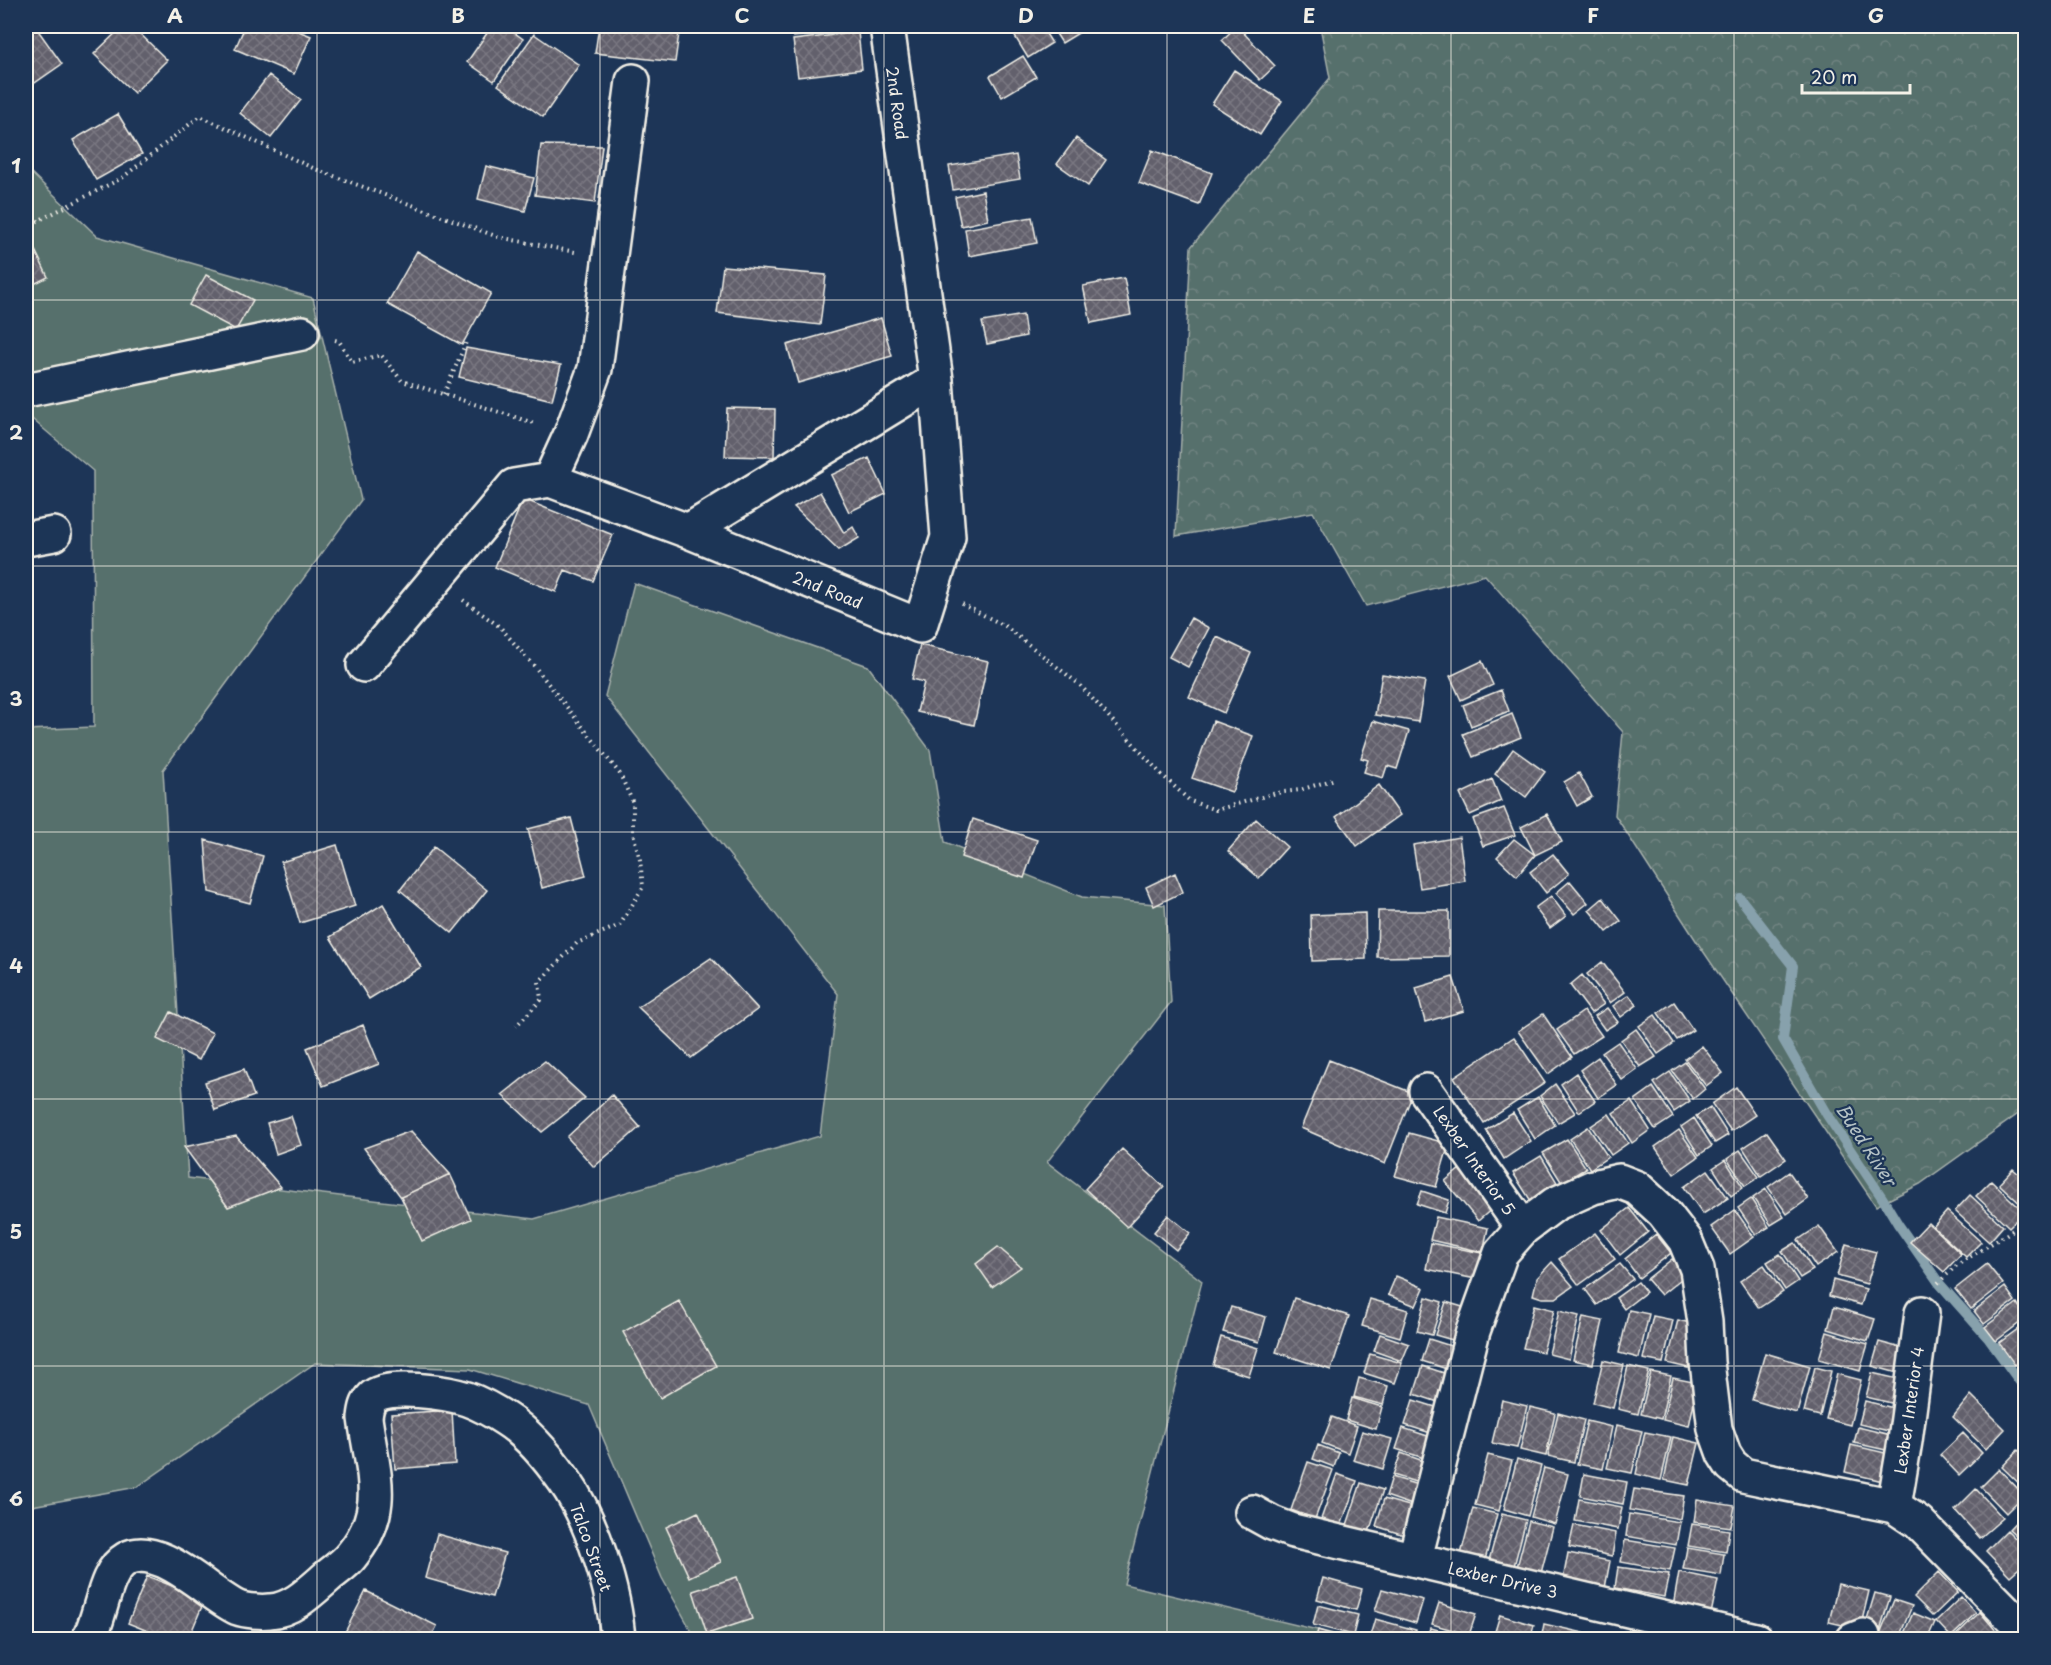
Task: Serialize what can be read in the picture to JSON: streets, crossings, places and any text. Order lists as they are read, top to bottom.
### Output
{
  "streets": {
    "street": [
      "2nd Road",
      "Lexber Interior 5",
      "Lexber Interior 4",
      "Talco Street",
      "Lexber Drive 3"
    ]
  },
  "water": ["Bued River"],
  "scale_bar": "20 m",
  "grid": {
    "columns": [
      "A",
      "B",
      "C",
      "D",
      "E",
      "F",
      "G"
    ],
    "rows": [
      "1",
      "2",
      "3",
      "4",
      "5",
      "6"
    ]
  }
}
